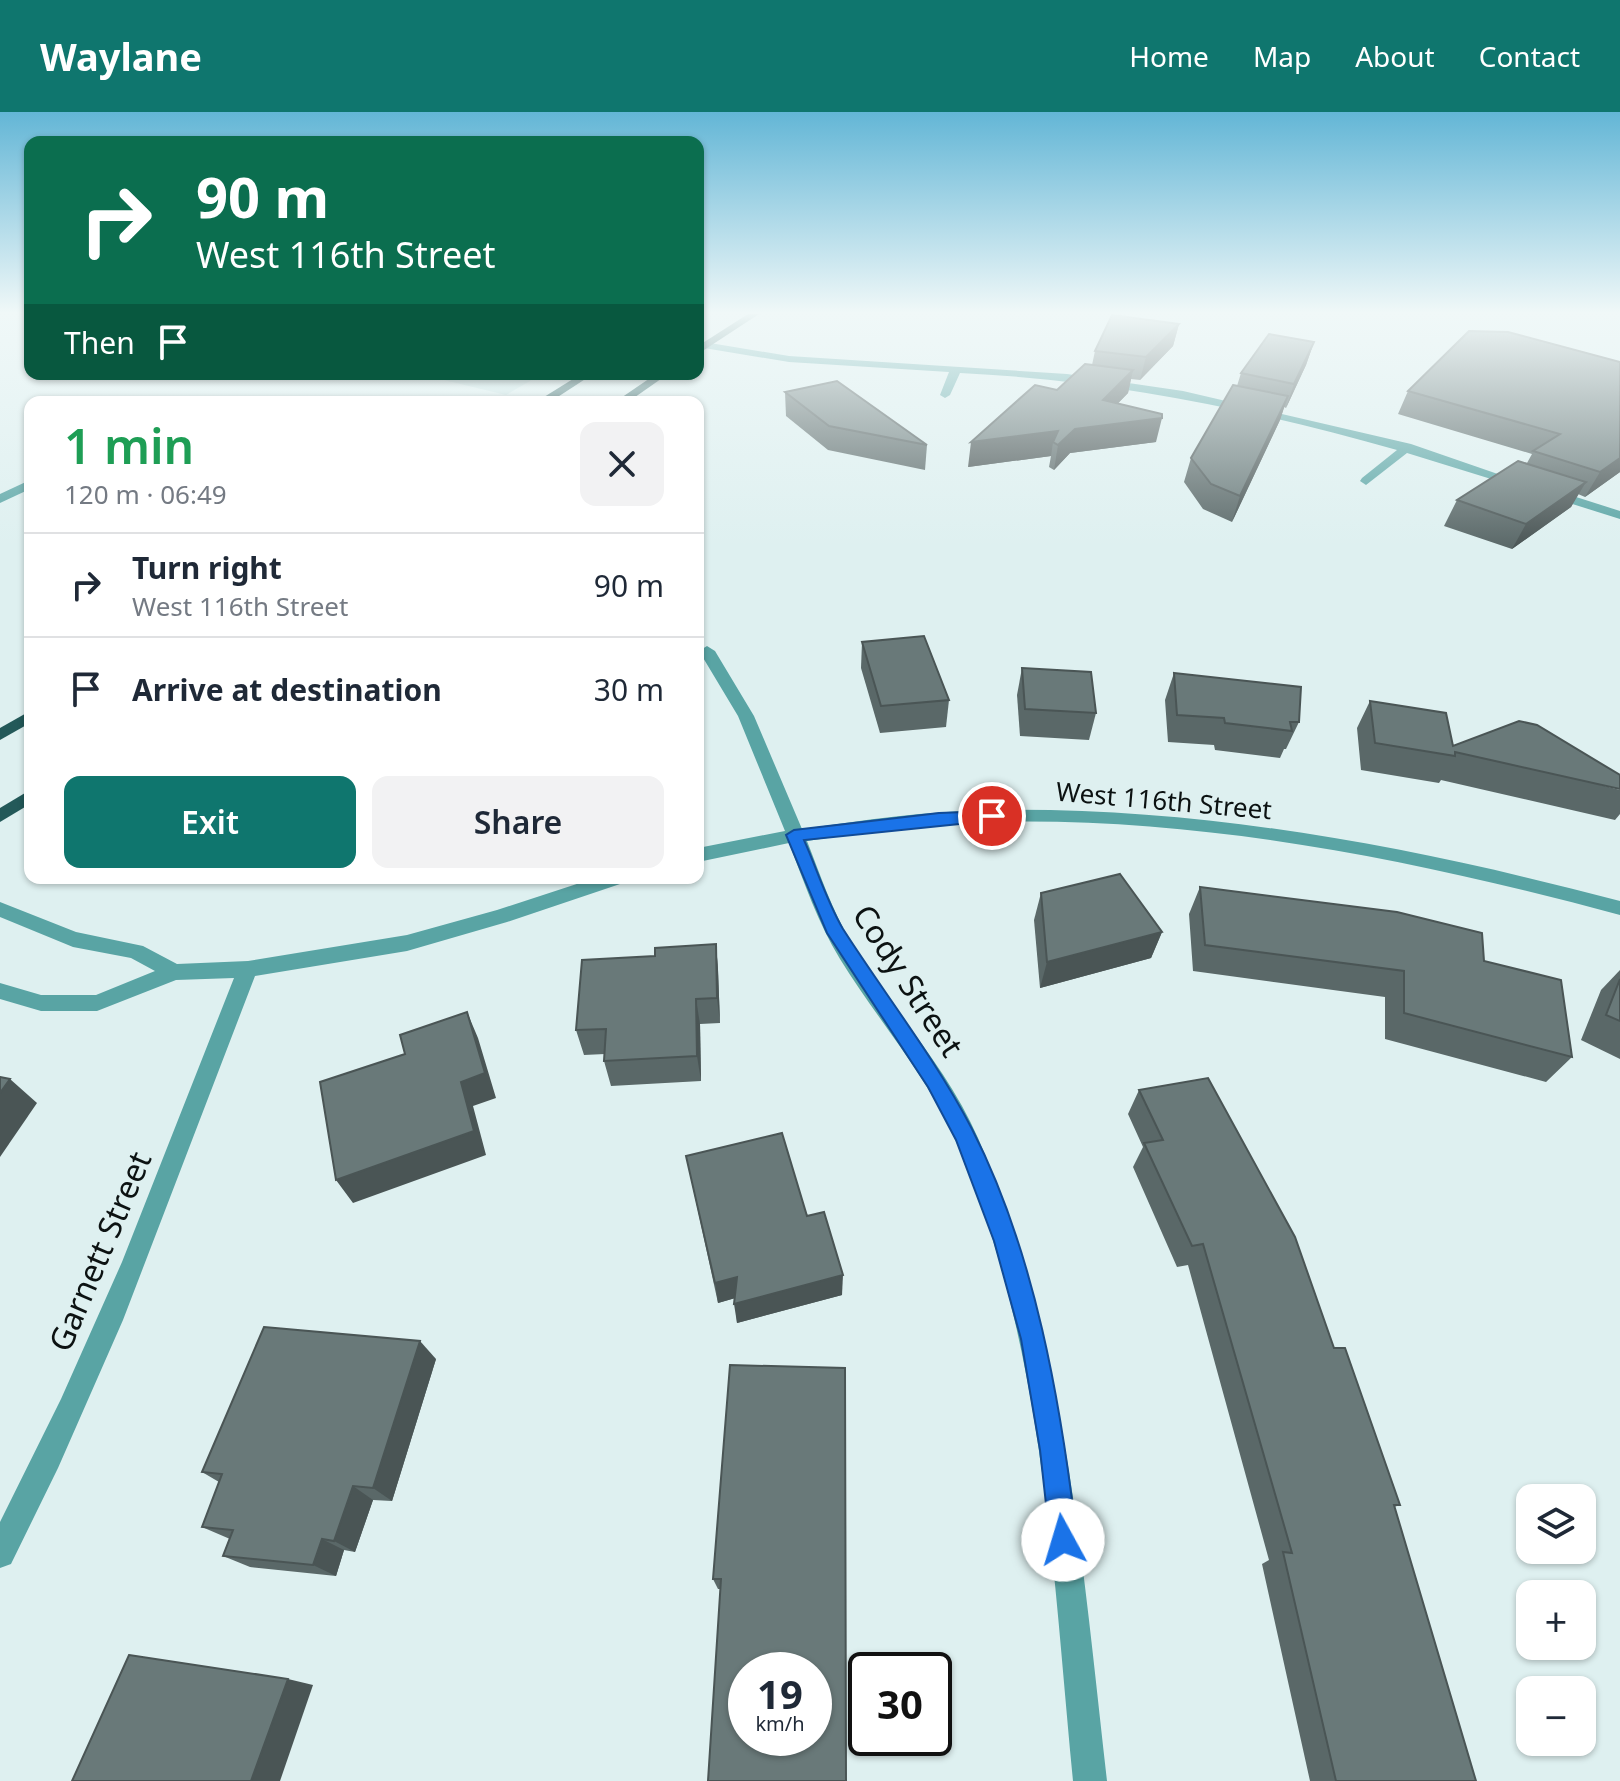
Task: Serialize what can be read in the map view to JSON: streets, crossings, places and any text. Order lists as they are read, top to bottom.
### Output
{
  "streets": {
    "street": ["West 116th Street", "Cody Street", "Garnett Street"]
  },
  "crossings": [
    ["West 116th Street", "Cody Street"]
  ],
  "page": {
    "header": "Waylane",
    "nav": [
      "Home",
      "Map",
      "About",
      "Contact"
    ],
    "turn": ["90 m", "West 116th Street"],
    "then": "Then",
    "heading": ["1 min", "120 m · 06:49"],
    "list": [
      {
        "name": "Turn right",
        "note": "West 116th Street",
        "value": "90 m"
      },
      {
        "name": "Arrive at destination",
        "value": "30 m"
      }
    ],
    "buttons": ["Exit", "Share"],
    "map_buttons": ["+", "−"],
    "speed": "19 km/h",
    "limit": "30"
  }
}
